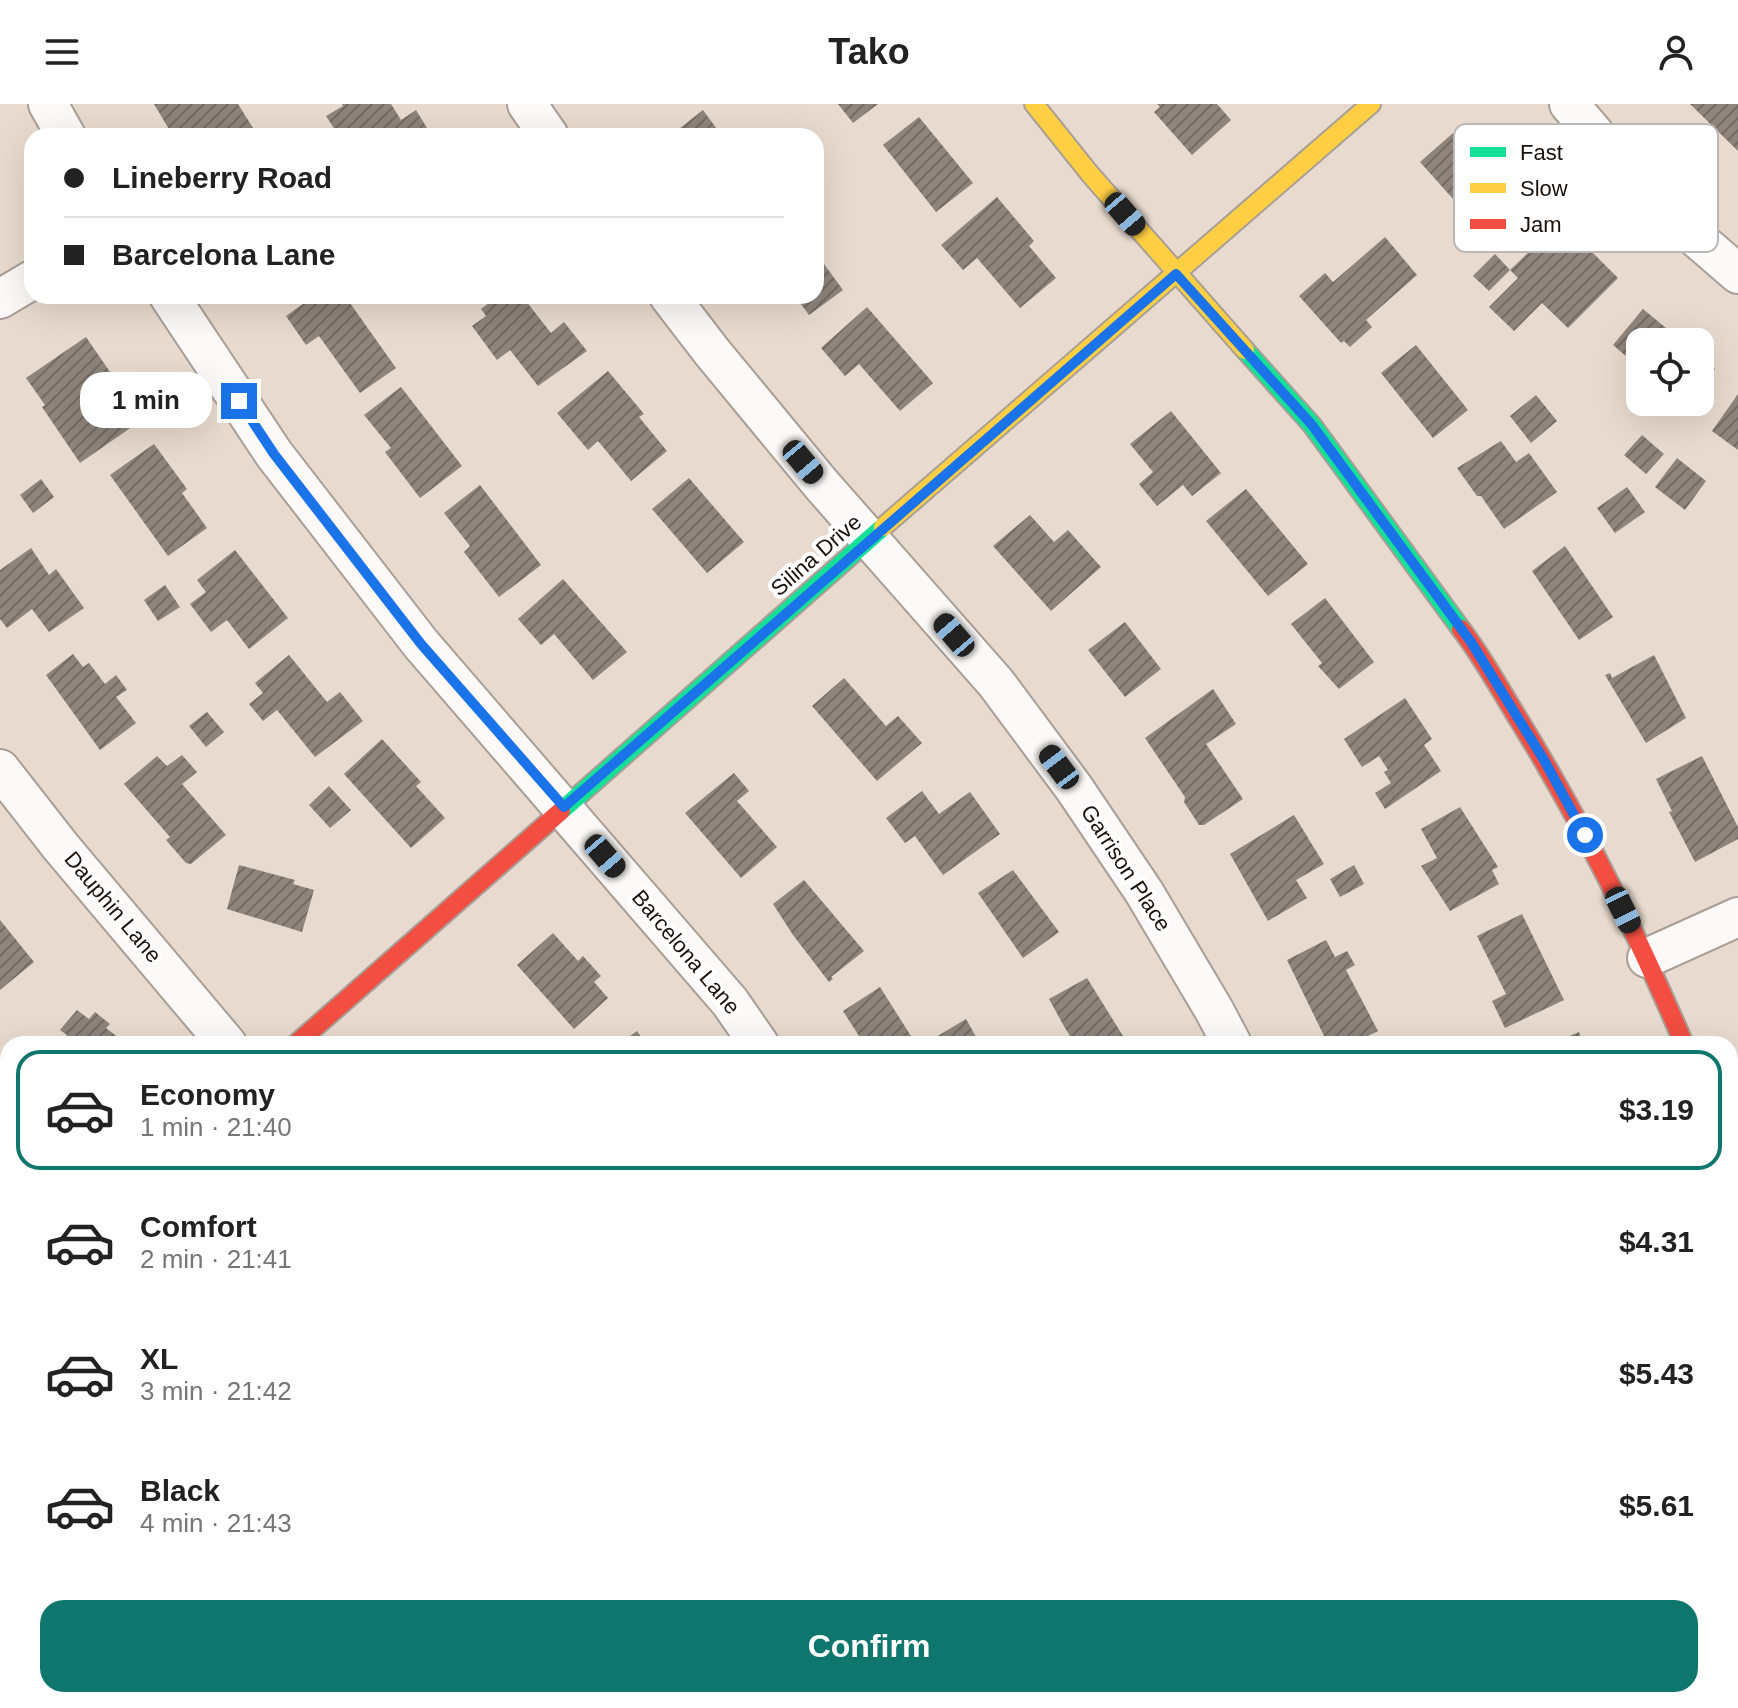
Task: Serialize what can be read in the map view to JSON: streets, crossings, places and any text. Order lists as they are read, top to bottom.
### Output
{
  "streets": {
    "street": [
      "Silina Drive",
      "Garrison Place",
      "Dauphin Lane",
      "Barcelona Lane"
    ]
  },
  "crossings": [
    ["Silina Drive", "Garrison Place"],
    ["Silina Drive", "Barcelona Lane"]
  ],
  "legend": ["Fast", "Slow", "Jam"],
  "page": {
    "header": "Tako",
    "banner": ["Lineberry Road", "Barcelona Lane"],
    "bubble": "1 min",
    "list": [
      {
        "name": "Economy",
        "note": "1 min · 21:40",
        "value": "$3.19"
      },
      {
        "name": "Comfort",
        "note": "2 min · 21:41",
        "value": "$4.31"
      },
      {
        "name": "XL",
        "note": "3 min · 21:42",
        "value": "$5.43"
      },
      {
        "name": "Black",
        "note": "4 min · 21:43",
        "value": "$5.61"
      }
    ],
    "buttons": "Confirm"
  }
}
